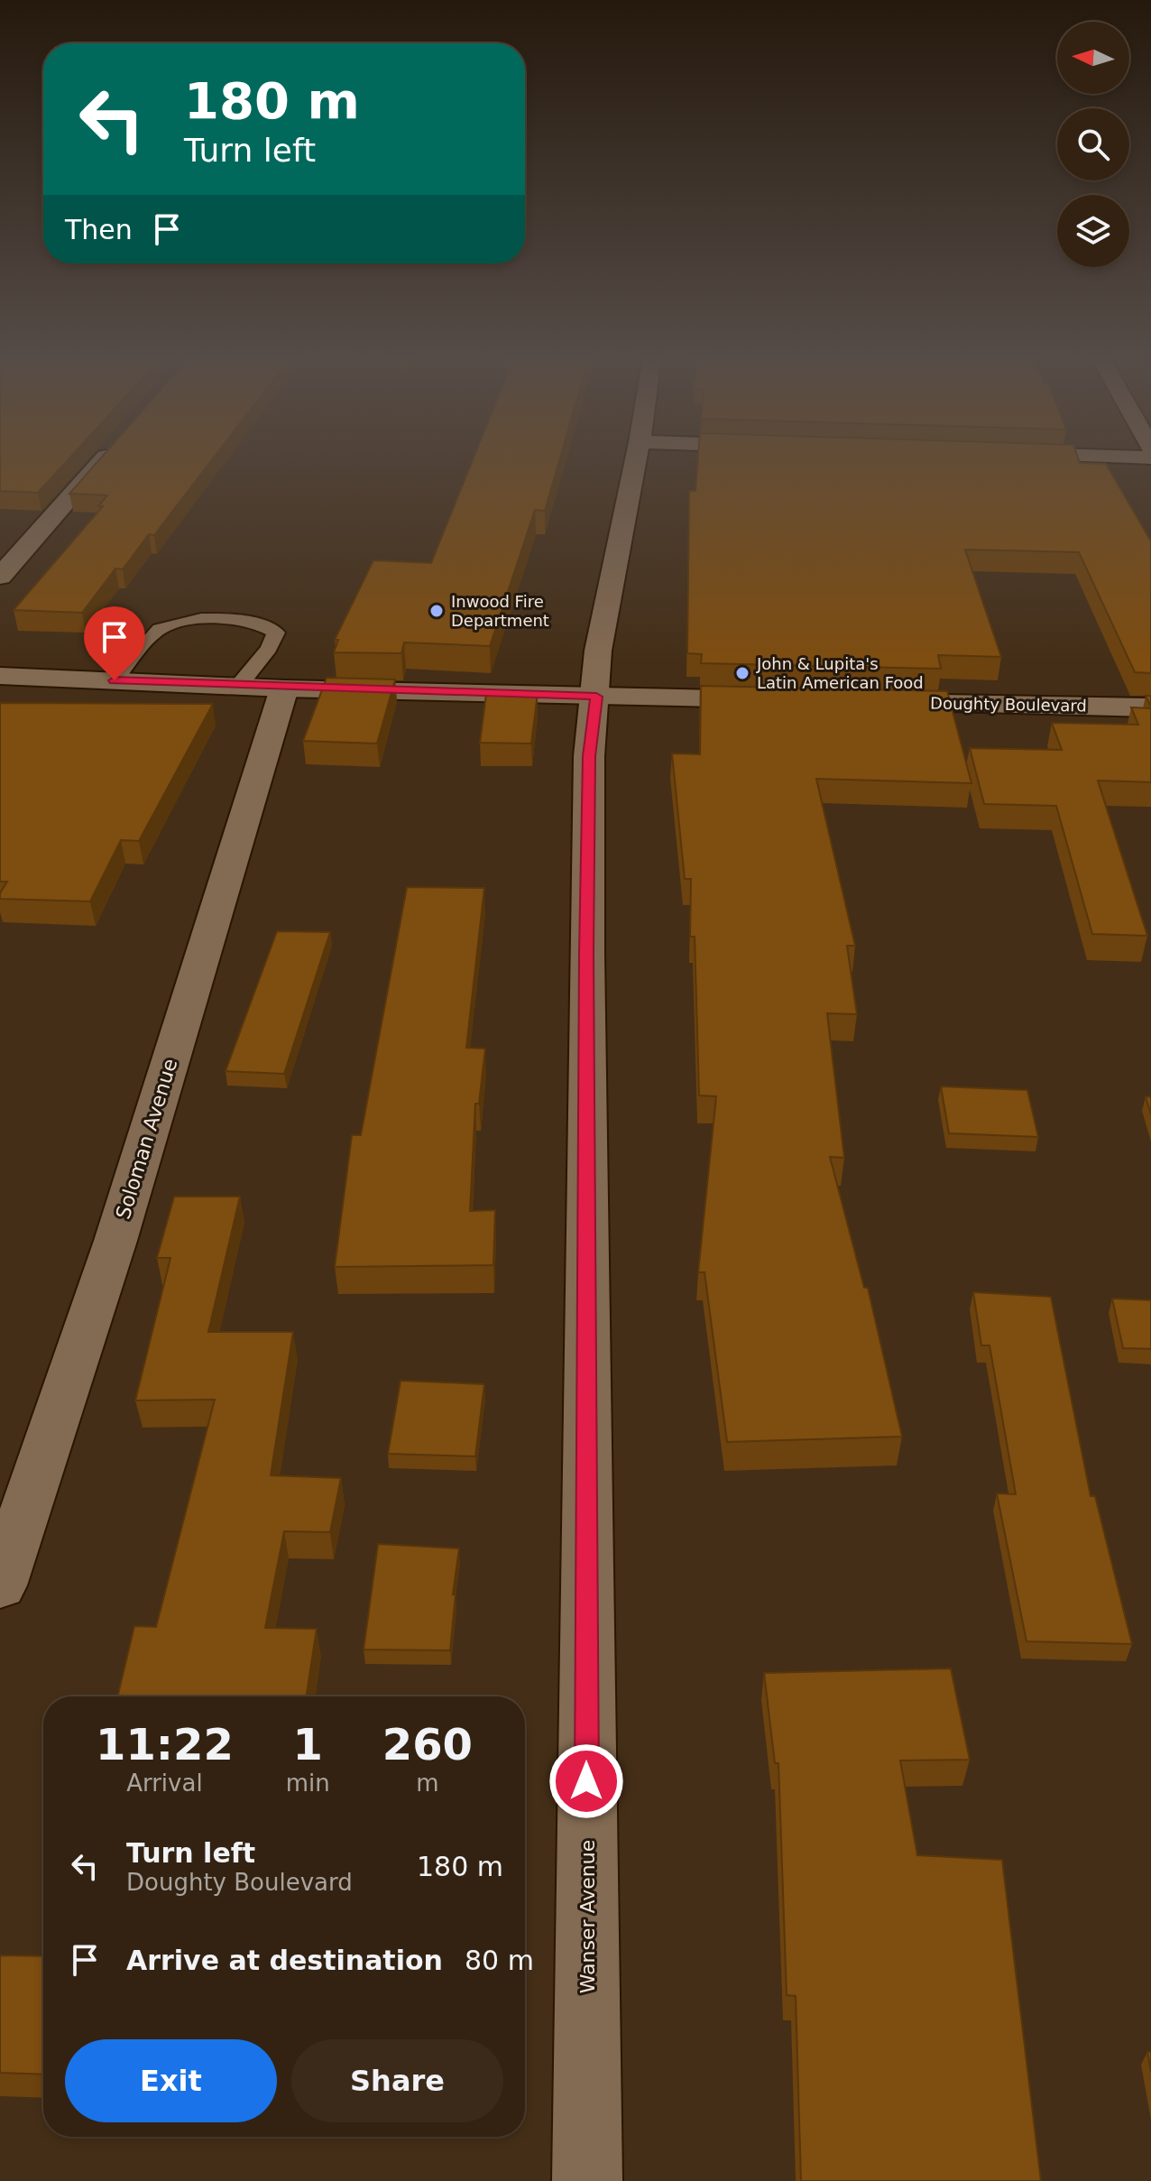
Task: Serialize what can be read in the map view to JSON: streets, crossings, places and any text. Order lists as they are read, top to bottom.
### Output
{
  "streets": {
    "street": ["Doughty Boulevard", "Soloman Avenue", "Wanser Avenue"]
  },
  "places": ["Inwood Fire Department", "John & Lupita's Latin American Food"],
  "north": "left",
  "page": {
    "turn": ["180 m", "Turn left"],
    "then": "Then",
    "eta": [
      "11:22",
      "Arrival",
      "1",
      "min",
      "260",
      "m"
    ],
    "list": [
      {
        "name": "Turn left",
        "note": "Doughty Boulevard",
        "value": "180 m"
      },
      {
        "name": "Arrive at destination",
        "value": "80 m"
      }
    ],
    "buttons": ["Exit", "Share"]
  }
}
